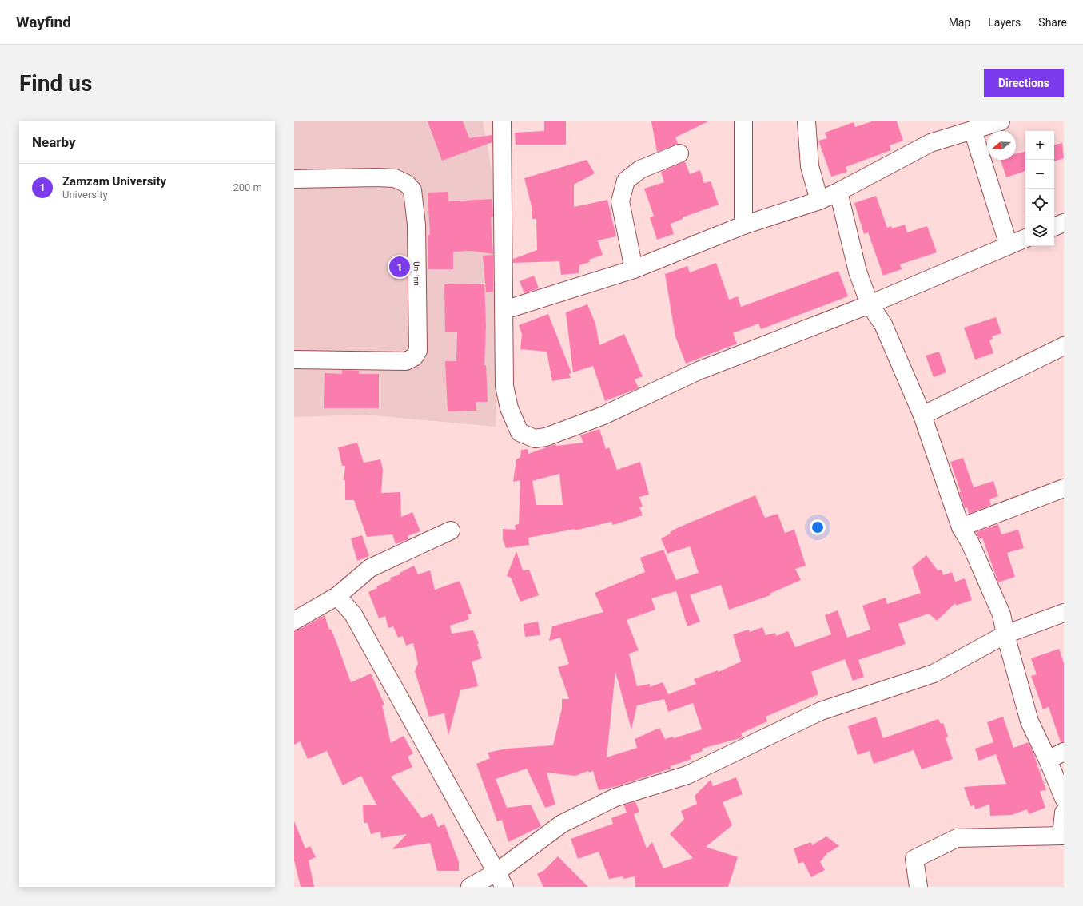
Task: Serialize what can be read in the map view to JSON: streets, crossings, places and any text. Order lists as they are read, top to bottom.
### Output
{
  "streets": {
    "street": ["Uni Inn"]
  },
  "north": "left",
  "page": {
    "header": "Wayfind",
    "nav": ["Map", "Layers", "Share"],
    "buttons": "Directions",
    "title": "Find us",
    "heading": "Nearby",
    "map_buttons": ["+", "−"],
    "list": [
      {
        "mark": "1",
        "name": "Zamzam University",
        "note": "University",
        "value": "200 m"
      }
    ],
    "pins": "1"
  }
}
